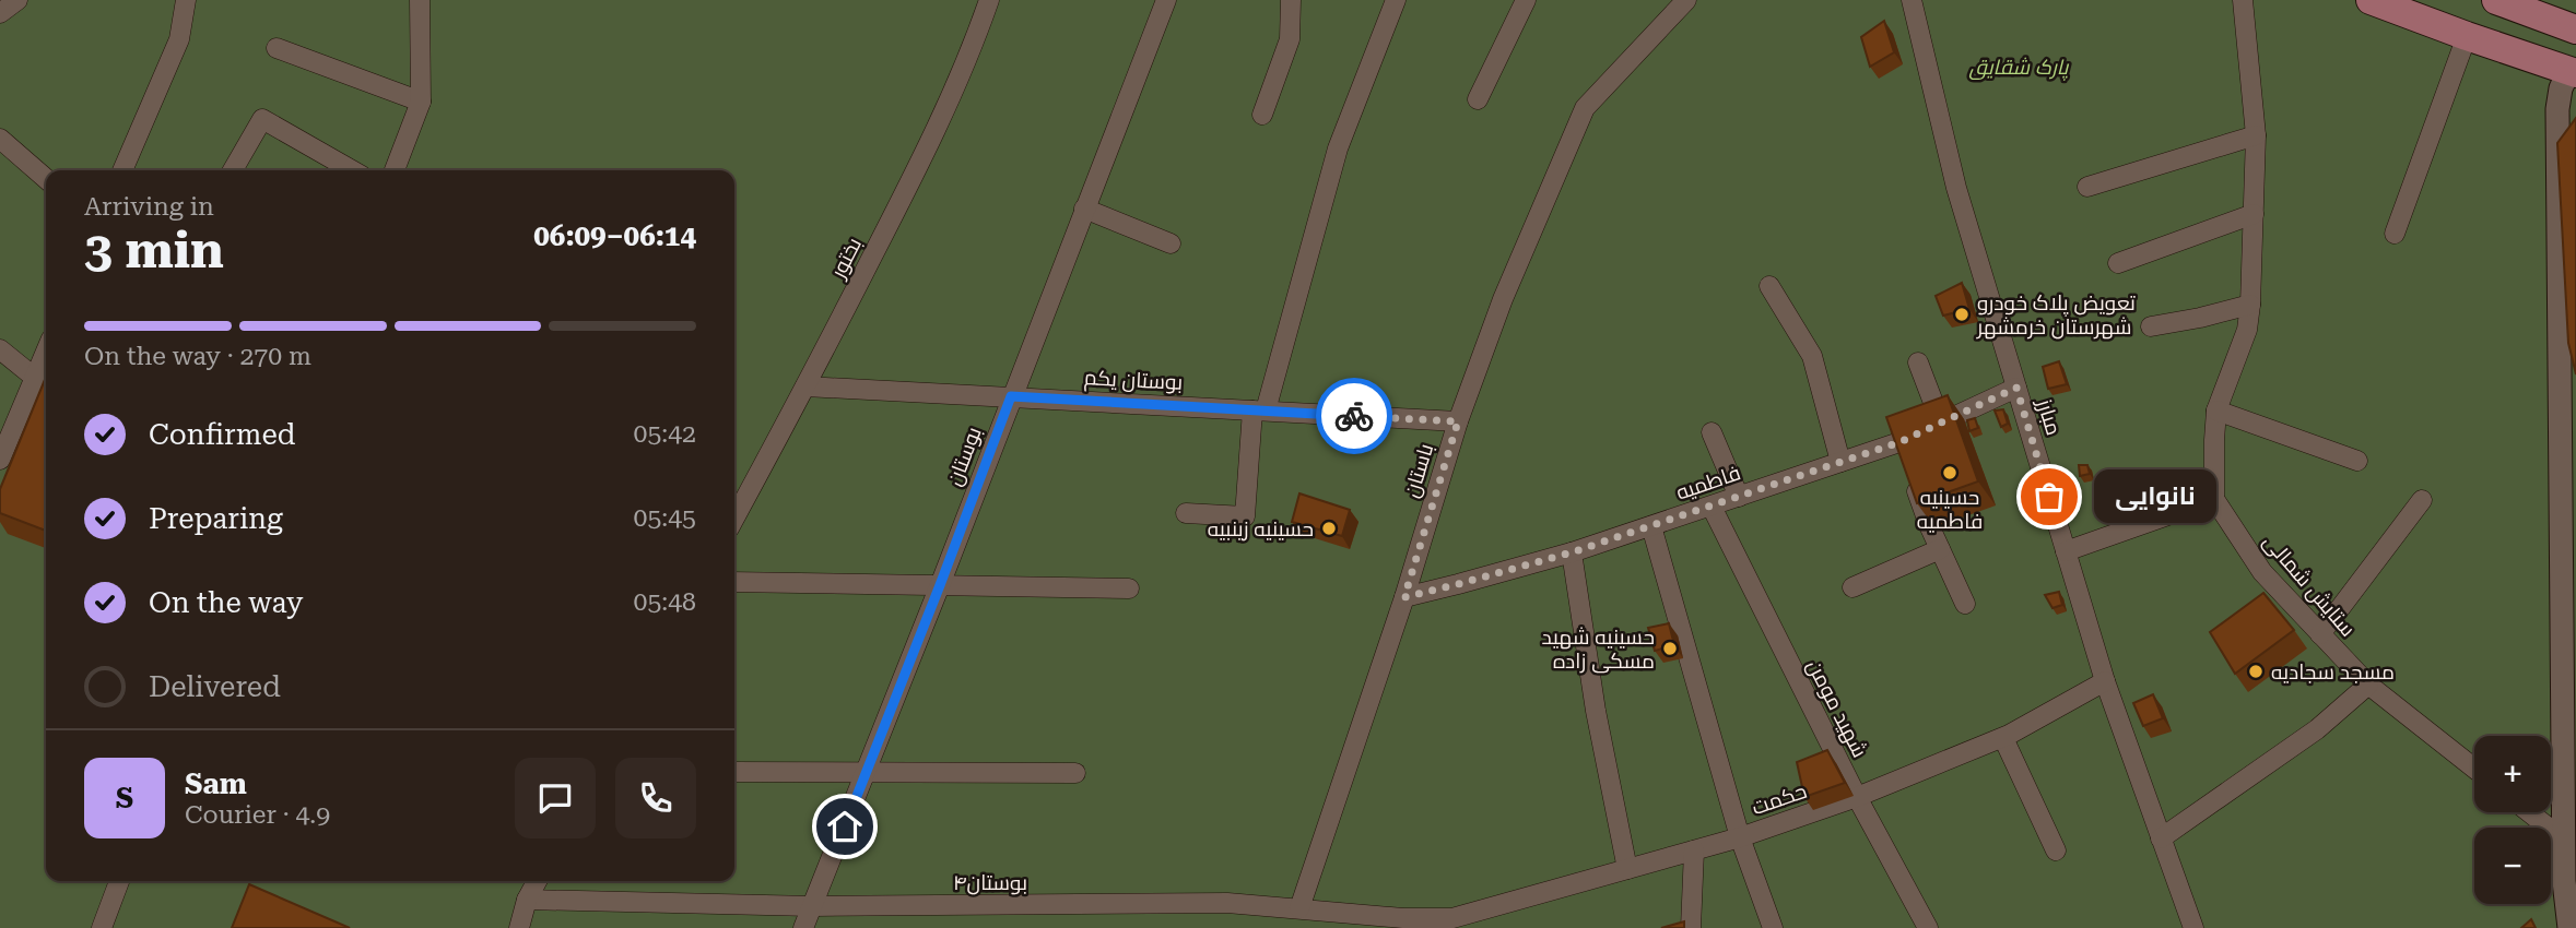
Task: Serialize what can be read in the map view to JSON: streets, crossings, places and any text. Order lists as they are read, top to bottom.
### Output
{
  "streets": {
    "street": [
      "بختور",
      "بوستان یکم",
      "مبارز",
      "بوستان",
      "باستان",
      "فاطمیه",
      "ستایش شمالی",
      "شهید مومن",
      "حکمت",
      "بوستان۴"
    ]
  },
  "crossings": [
    ["بختور", "بوستان یکم"],
    ["بوستان یکم", "بوستان"],
    ["بوستان یکم", "باستان"],
    ["مبارز", "فاطمیه"],
    ["مبارز", "حکمت"],
    ["بوستان", "بوستان۴"],
    ["باستان", "فاطمیه"],
    ["باستان", "بوستان۴"],
    ["فاطمیه", "شهید مومن"],
    ["شهید مومن", "حکمت"],
    ["حکمت", "بوستان۴"]
  ],
  "parks": ["پارک شقایق"],
  "places": [
    "تعویض پلاک خودرو شهرستان خرمشهر",
    "حسینیه فاطمیه",
    "نانوایی",
    "حسینیه زینبیه",
    "حسینیه شهید مسکی زاده",
    "مسجد سجادیه"
  ],
  "page": {
    "heading": ["3 min", "Arriving in", "06:09–06:14"],
    "panel": ["Sam", "Courier · 4.9"],
    "bar": "On the way · 270 m",
    "list": [
      ["Confirmed", "05:42"],
      ["Preparing", "05:45"],
      ["On the way", "05:48"],
      "Delivered"
    ],
    "bubble": "نانوایی",
    "map_buttons": ["+", "−"],
    "round": "S"
  }
}
